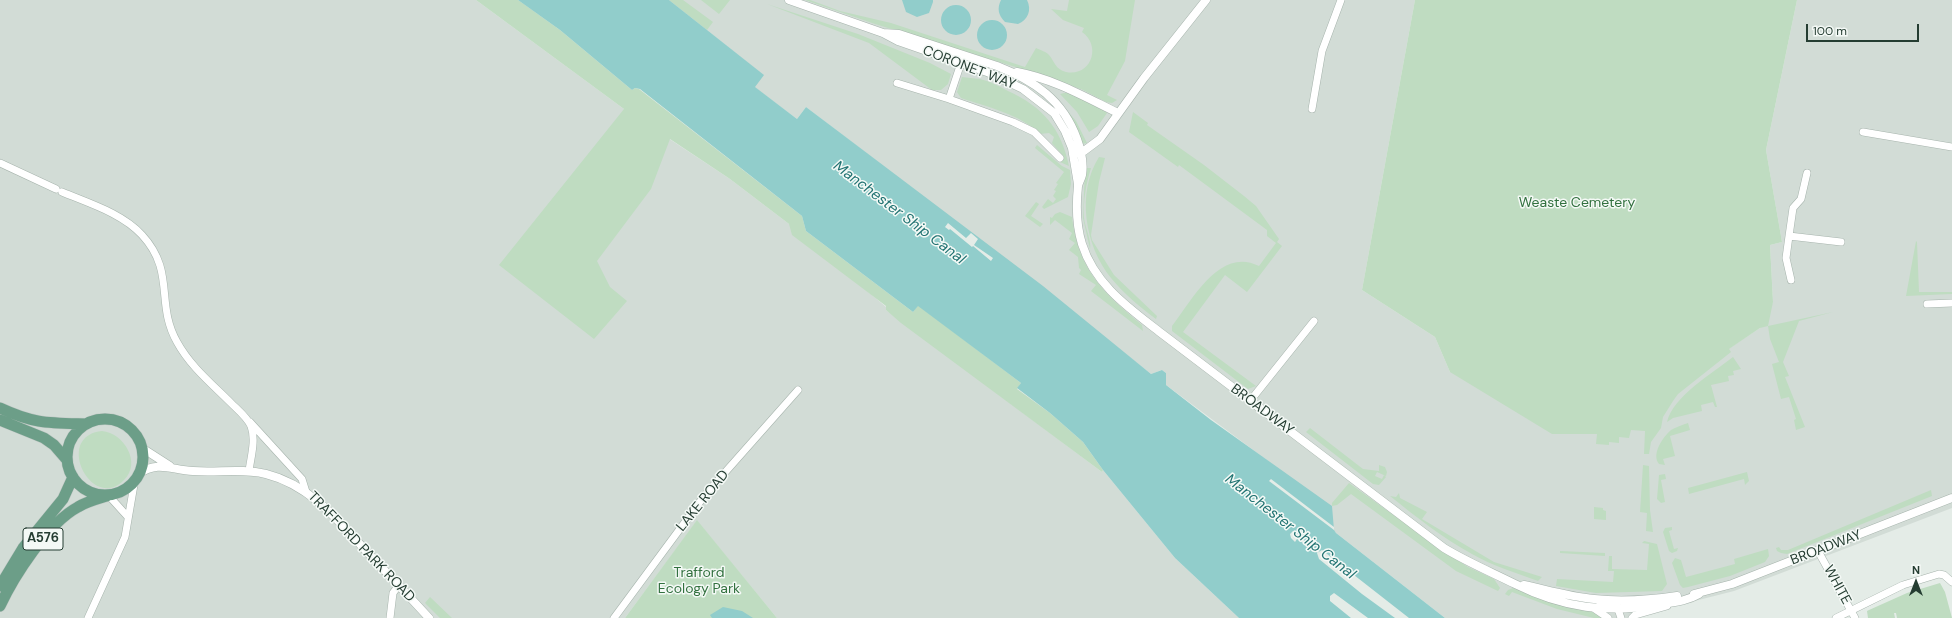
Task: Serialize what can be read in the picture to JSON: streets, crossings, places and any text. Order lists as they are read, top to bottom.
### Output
{
  "streets": {
    "main road": ["A576"],
    "street": [
      "CORONET WAY",
      "BROADWAY",
      "LAKE ROAD",
      "TRAFFORD PARK ROAD",
      "WHITE"
    ]
  },
  "crossings": [
    ["CORONET WAY", "BROADWAY"],
    ["BROADWAY", "WHITE"]
  ],
  "water": ["Manchester Ship Canal"],
  "parks": ["Weaste Cemetery", "Trafford Ecology Park"],
  "scale_bar": "100 m",
  "north": "top"
}
